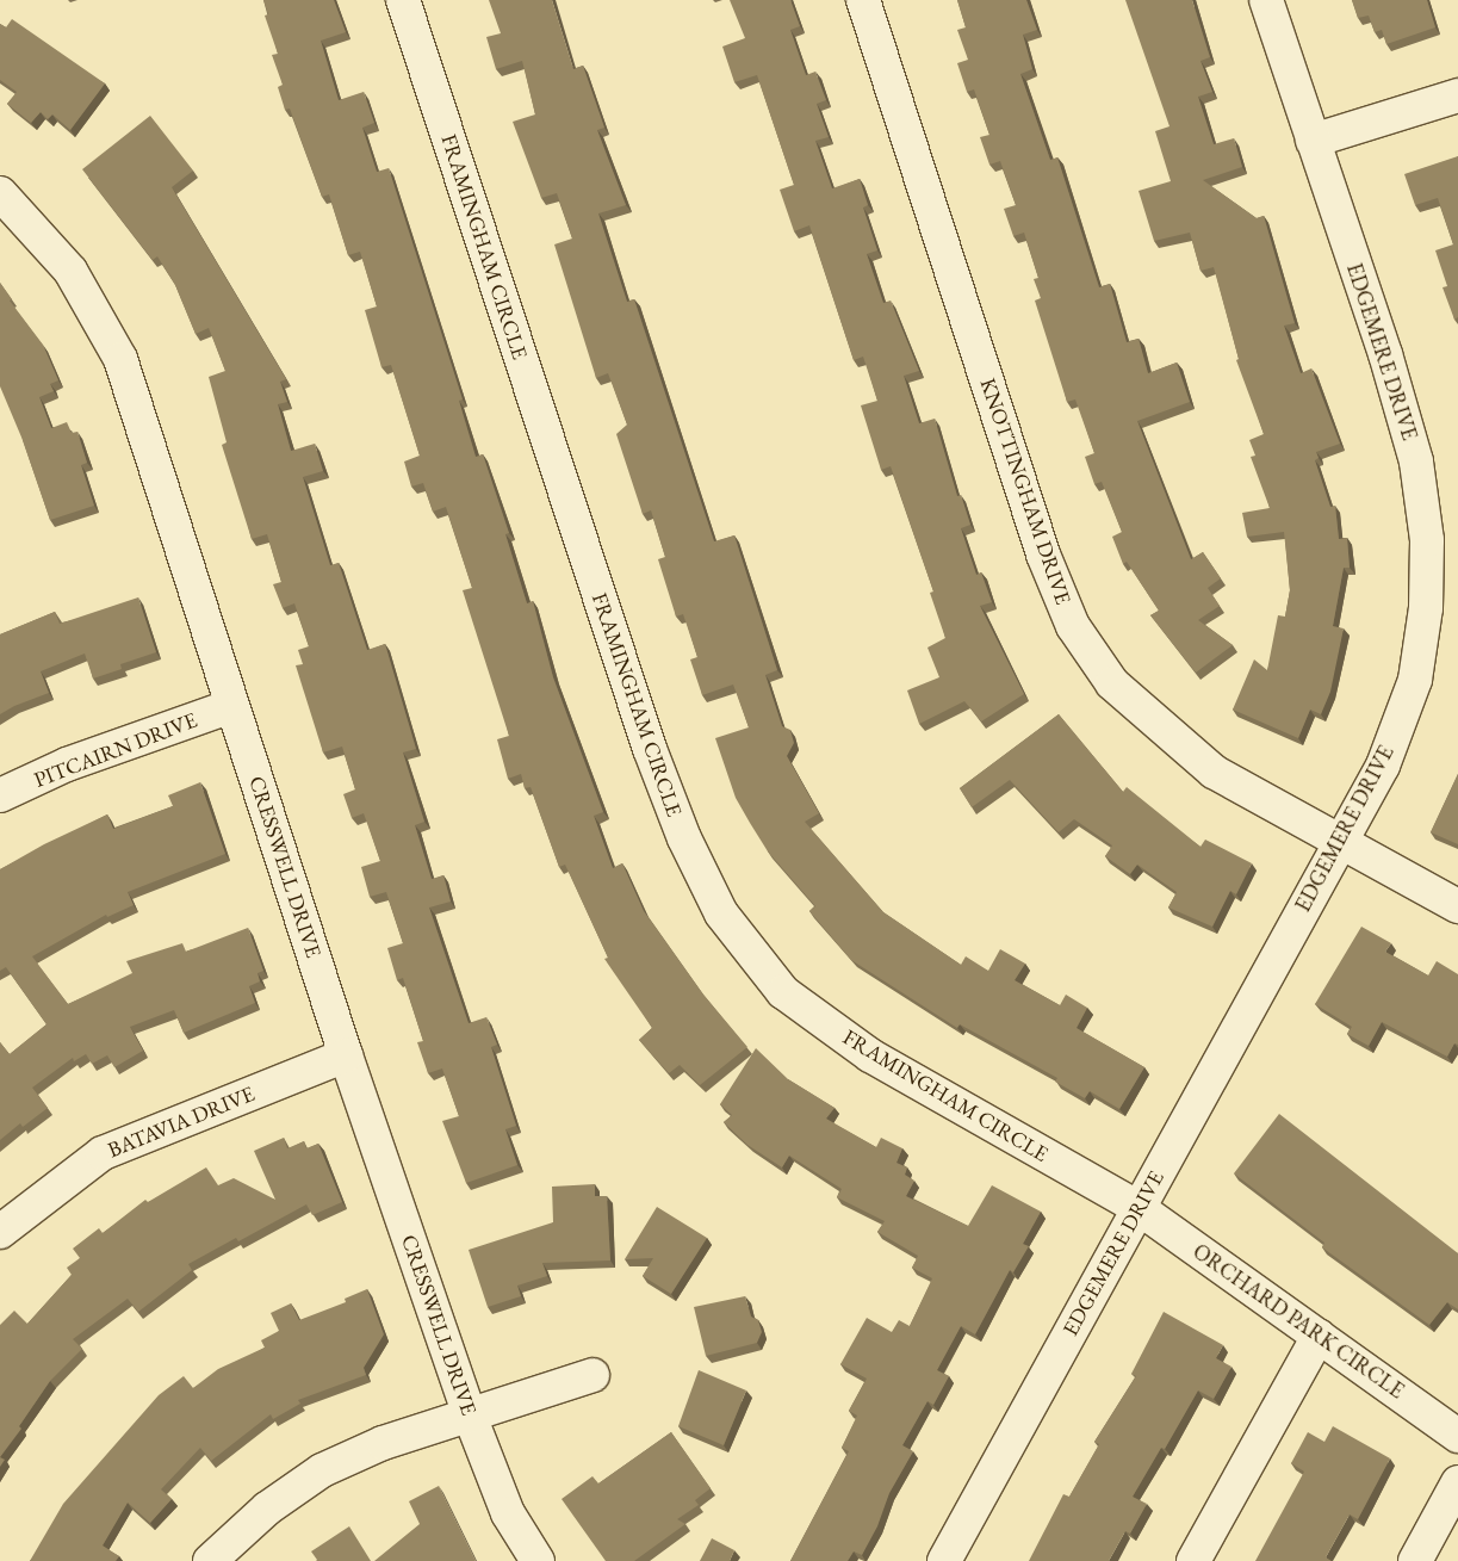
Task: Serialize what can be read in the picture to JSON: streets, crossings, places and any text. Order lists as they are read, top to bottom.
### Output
{
  "streets": {
    "street": [
      "FRAMINGHAM CIRCLE",
      "EDGEMERE DRIVE",
      "KNOTTINGHAM DRIVE",
      "PITCAIRN DRIVE",
      "CRESSWELL DRIVE",
      "BATAVIA DRIVE",
      "ORCHARD PARK CIRCLE"
    ]
  },
  "crossings": [
    ["FRAMINGHAM CIRCLE", "EDGEMERE DRIVE"],
    ["FRAMINGHAM CIRCLE", "ORCHARD PARK CIRCLE"],
    ["EDGEMERE DRIVE", "KNOTTINGHAM DRIVE"],
    ["EDGEMERE DRIVE", "ORCHARD PARK CIRCLE"],
    ["PITCAIRN DRIVE", "CRESSWELL DRIVE"],
    ["CRESSWELL DRIVE", "BATAVIA DRIVE"]
  ]
}
